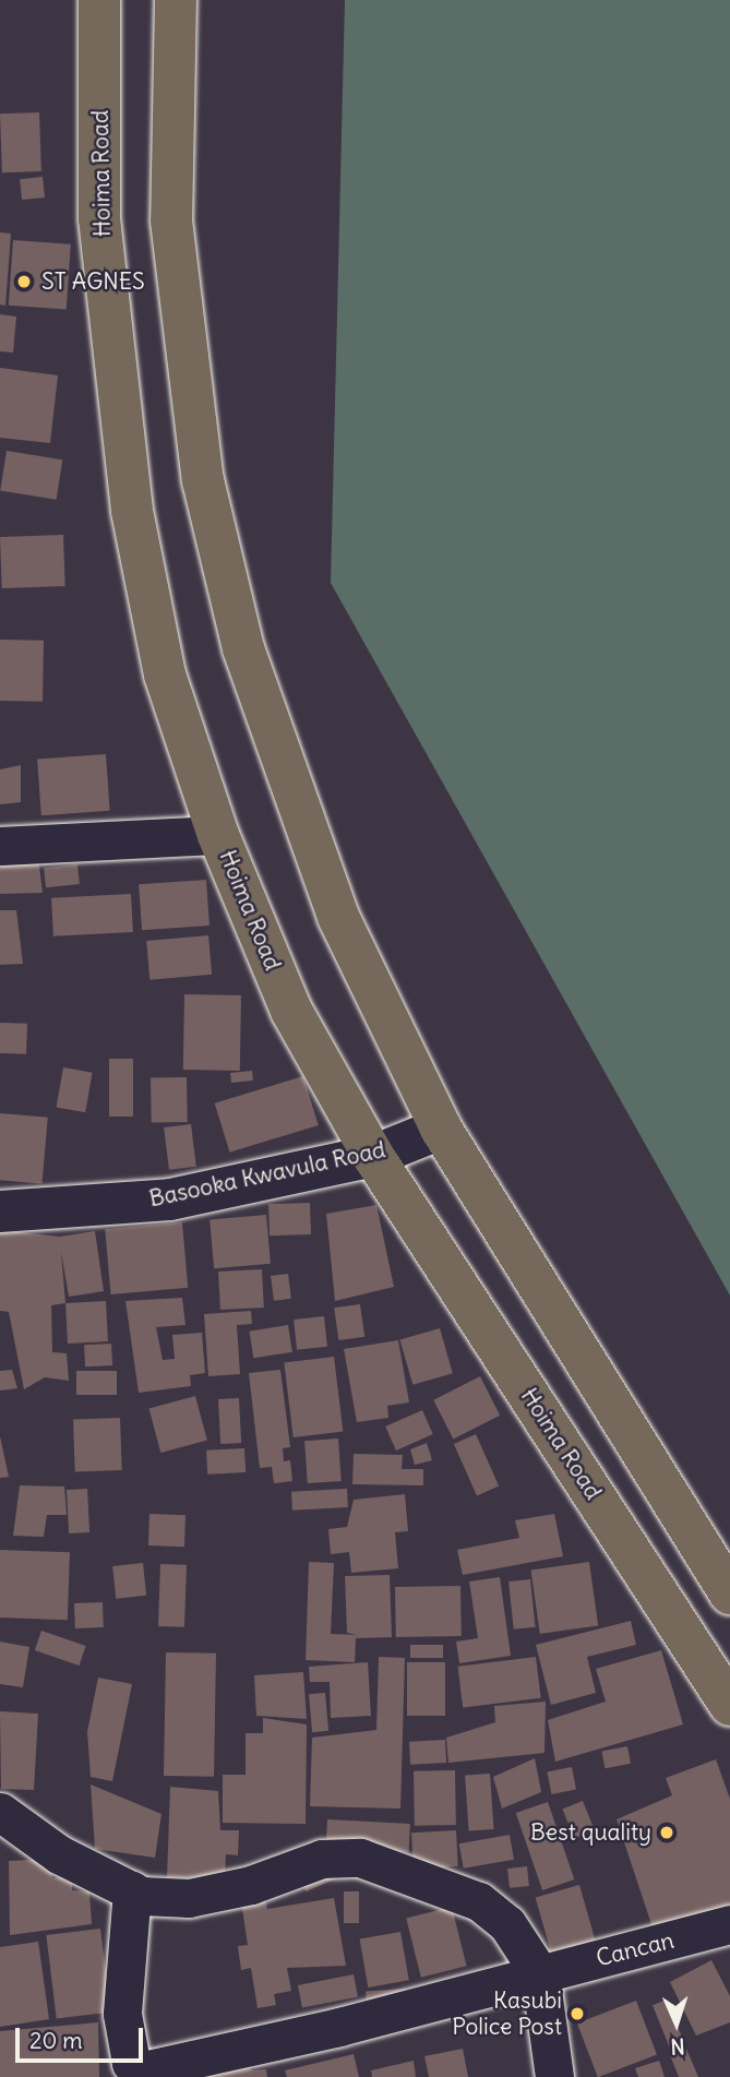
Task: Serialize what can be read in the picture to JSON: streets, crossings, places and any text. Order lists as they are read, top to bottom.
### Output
{
  "streets": {
    "main road": ["Hoima Road"],
    "street": ["Basooka Kwavula Road", "Cancan"]
  },
  "crossings": [
    ["Hoima Road", "Basooka Kwavula Road"]
  ],
  "places": ["ST AGNES", "Best quality", "Kasubi Police Post"],
  "scale_bar": "20 m",
  "north": "bottom"
}
